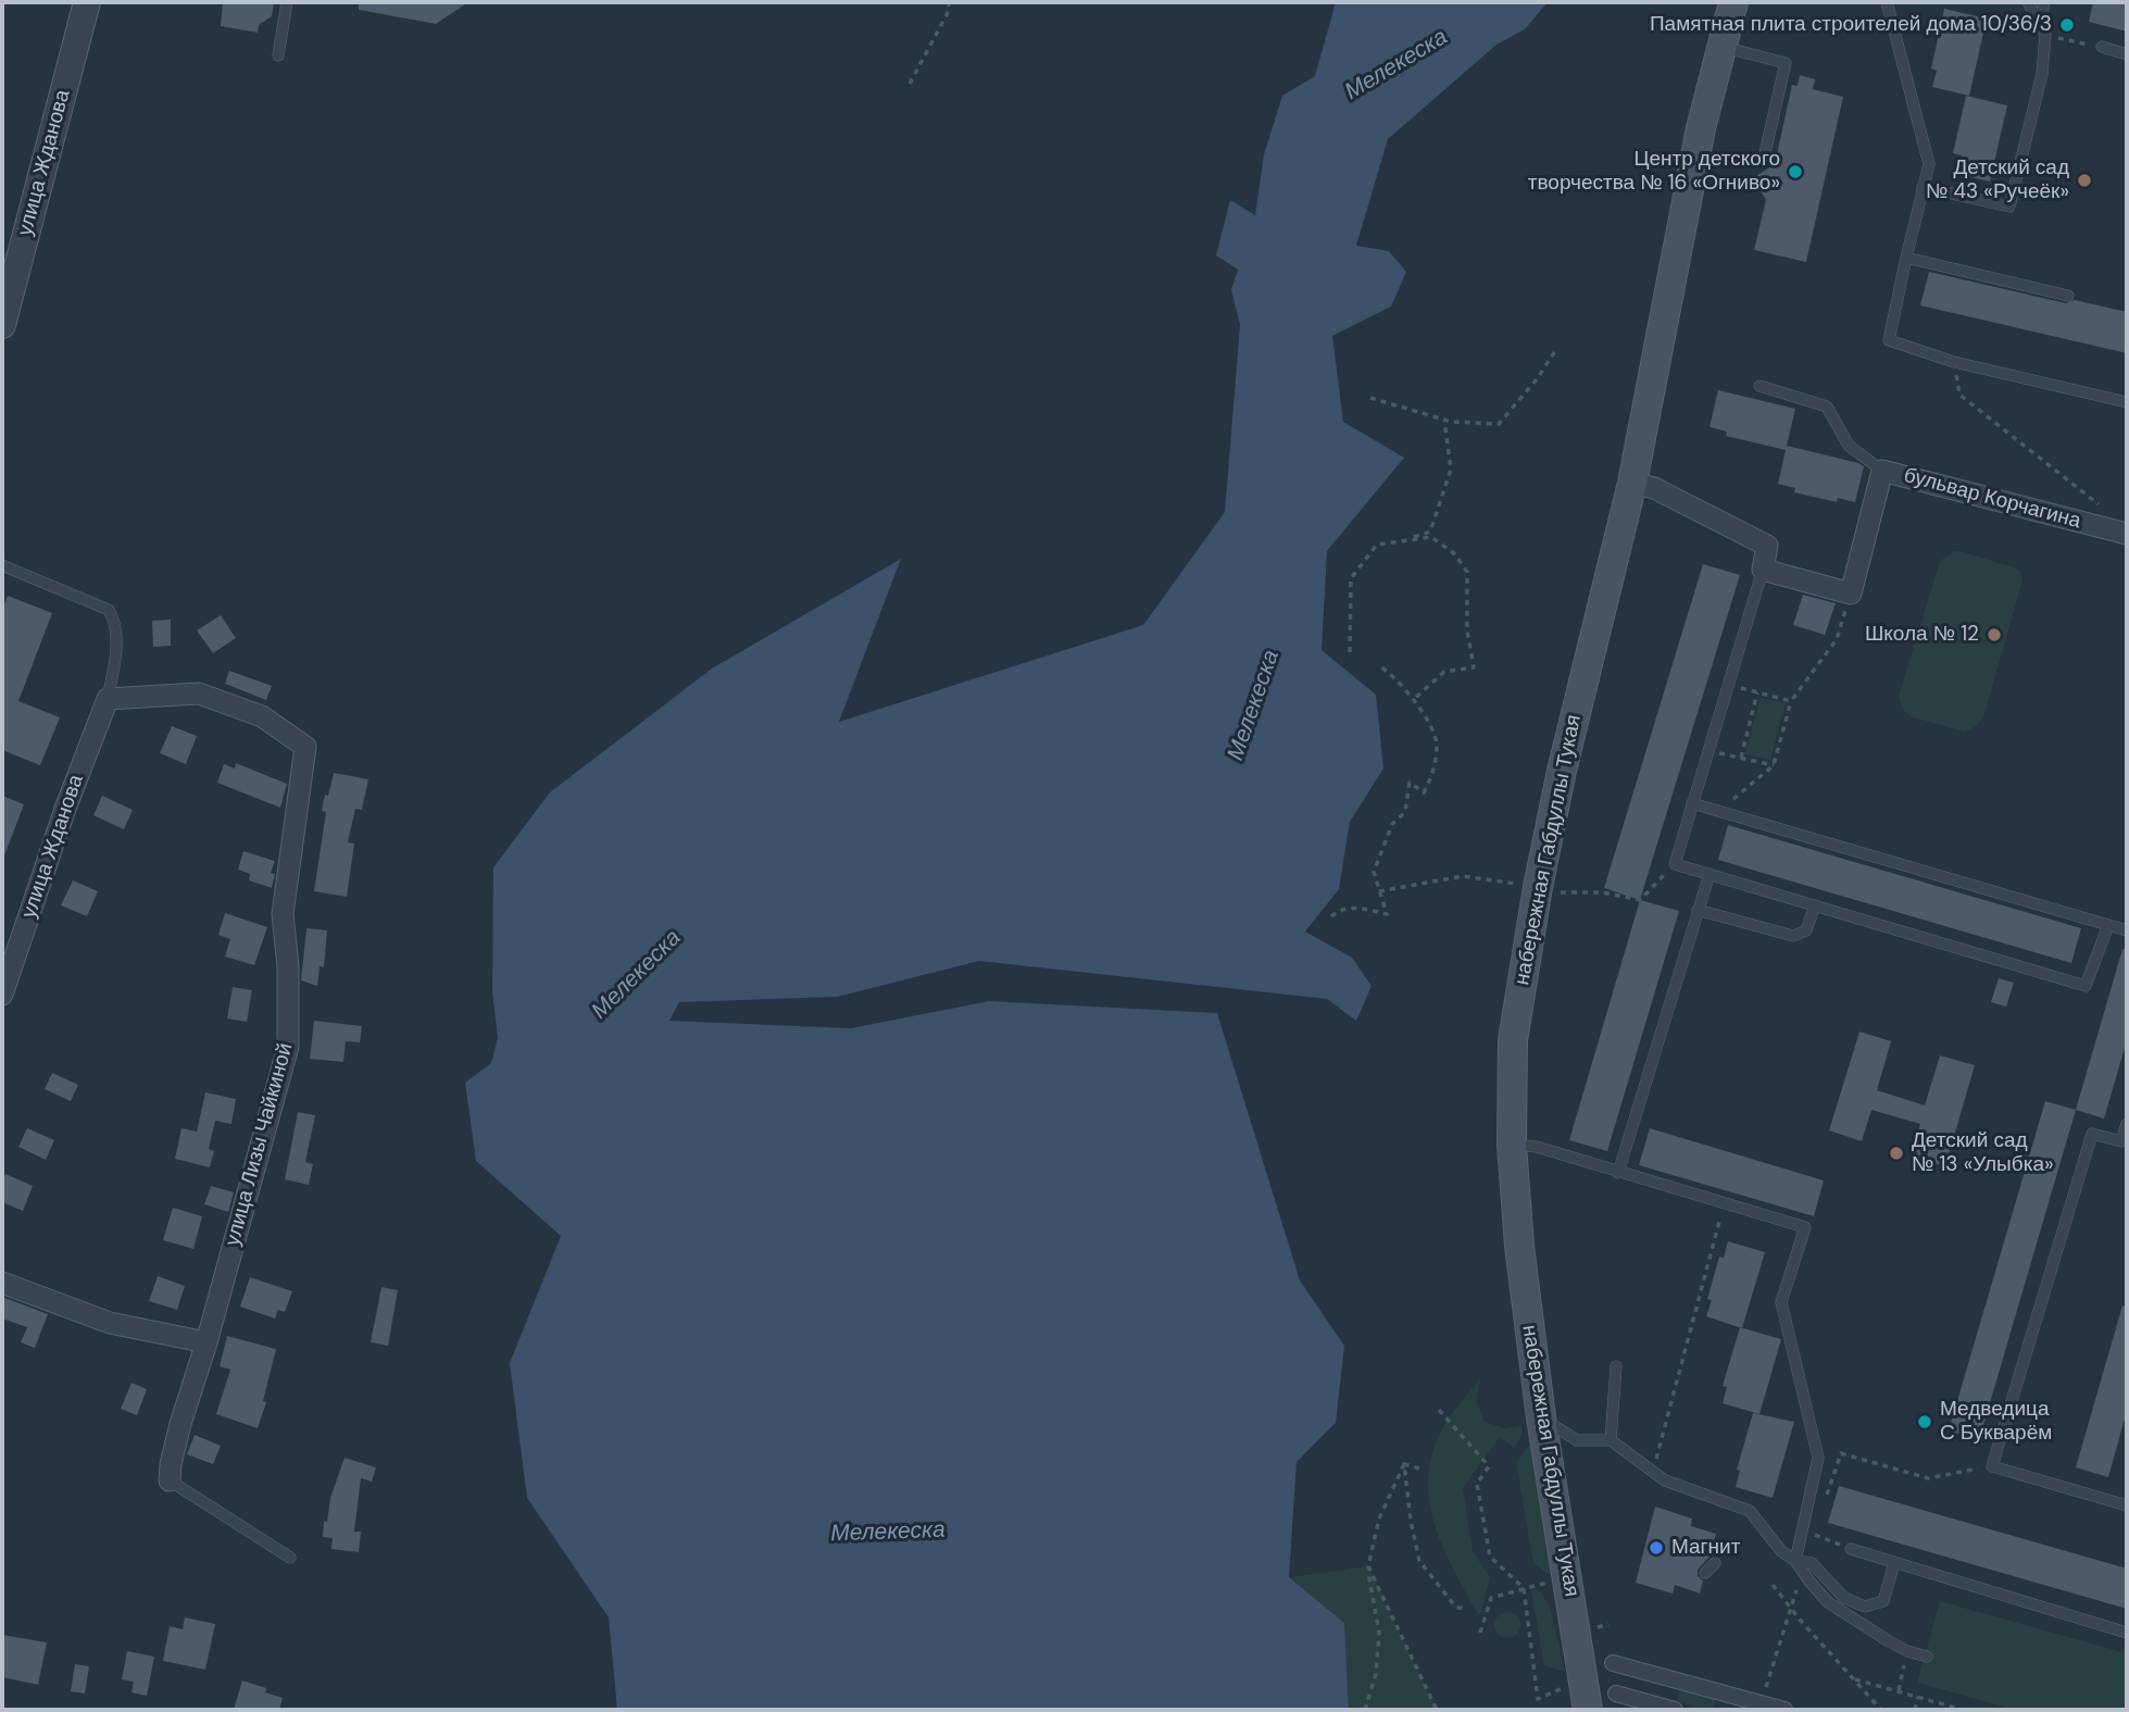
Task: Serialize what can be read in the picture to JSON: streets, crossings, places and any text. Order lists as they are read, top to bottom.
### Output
{
  "streets": {
    "main road": ["набережная Габдуллы Тукая"],
    "street": ["улица Жданова", "бульвар Корчагина", "улица Лизы Чайкиной"]
  },
  "crossings": [
    ["улица Жданова", "улица Лизы Чайкиной"]
  ],
  "water": ["Мелекеска"],
  "places": [
    "Памятная плита строителей дома 10/36/3",
    "Центр детского творчества № 16 «Огниво»",
    "Детский сад № 43 «Ручеёк»",
    "Школа № 12",
    "Детский сад № 13 «Улыбка»",
    "Медведица С Букварём",
    "Магнит"
  ]
}
